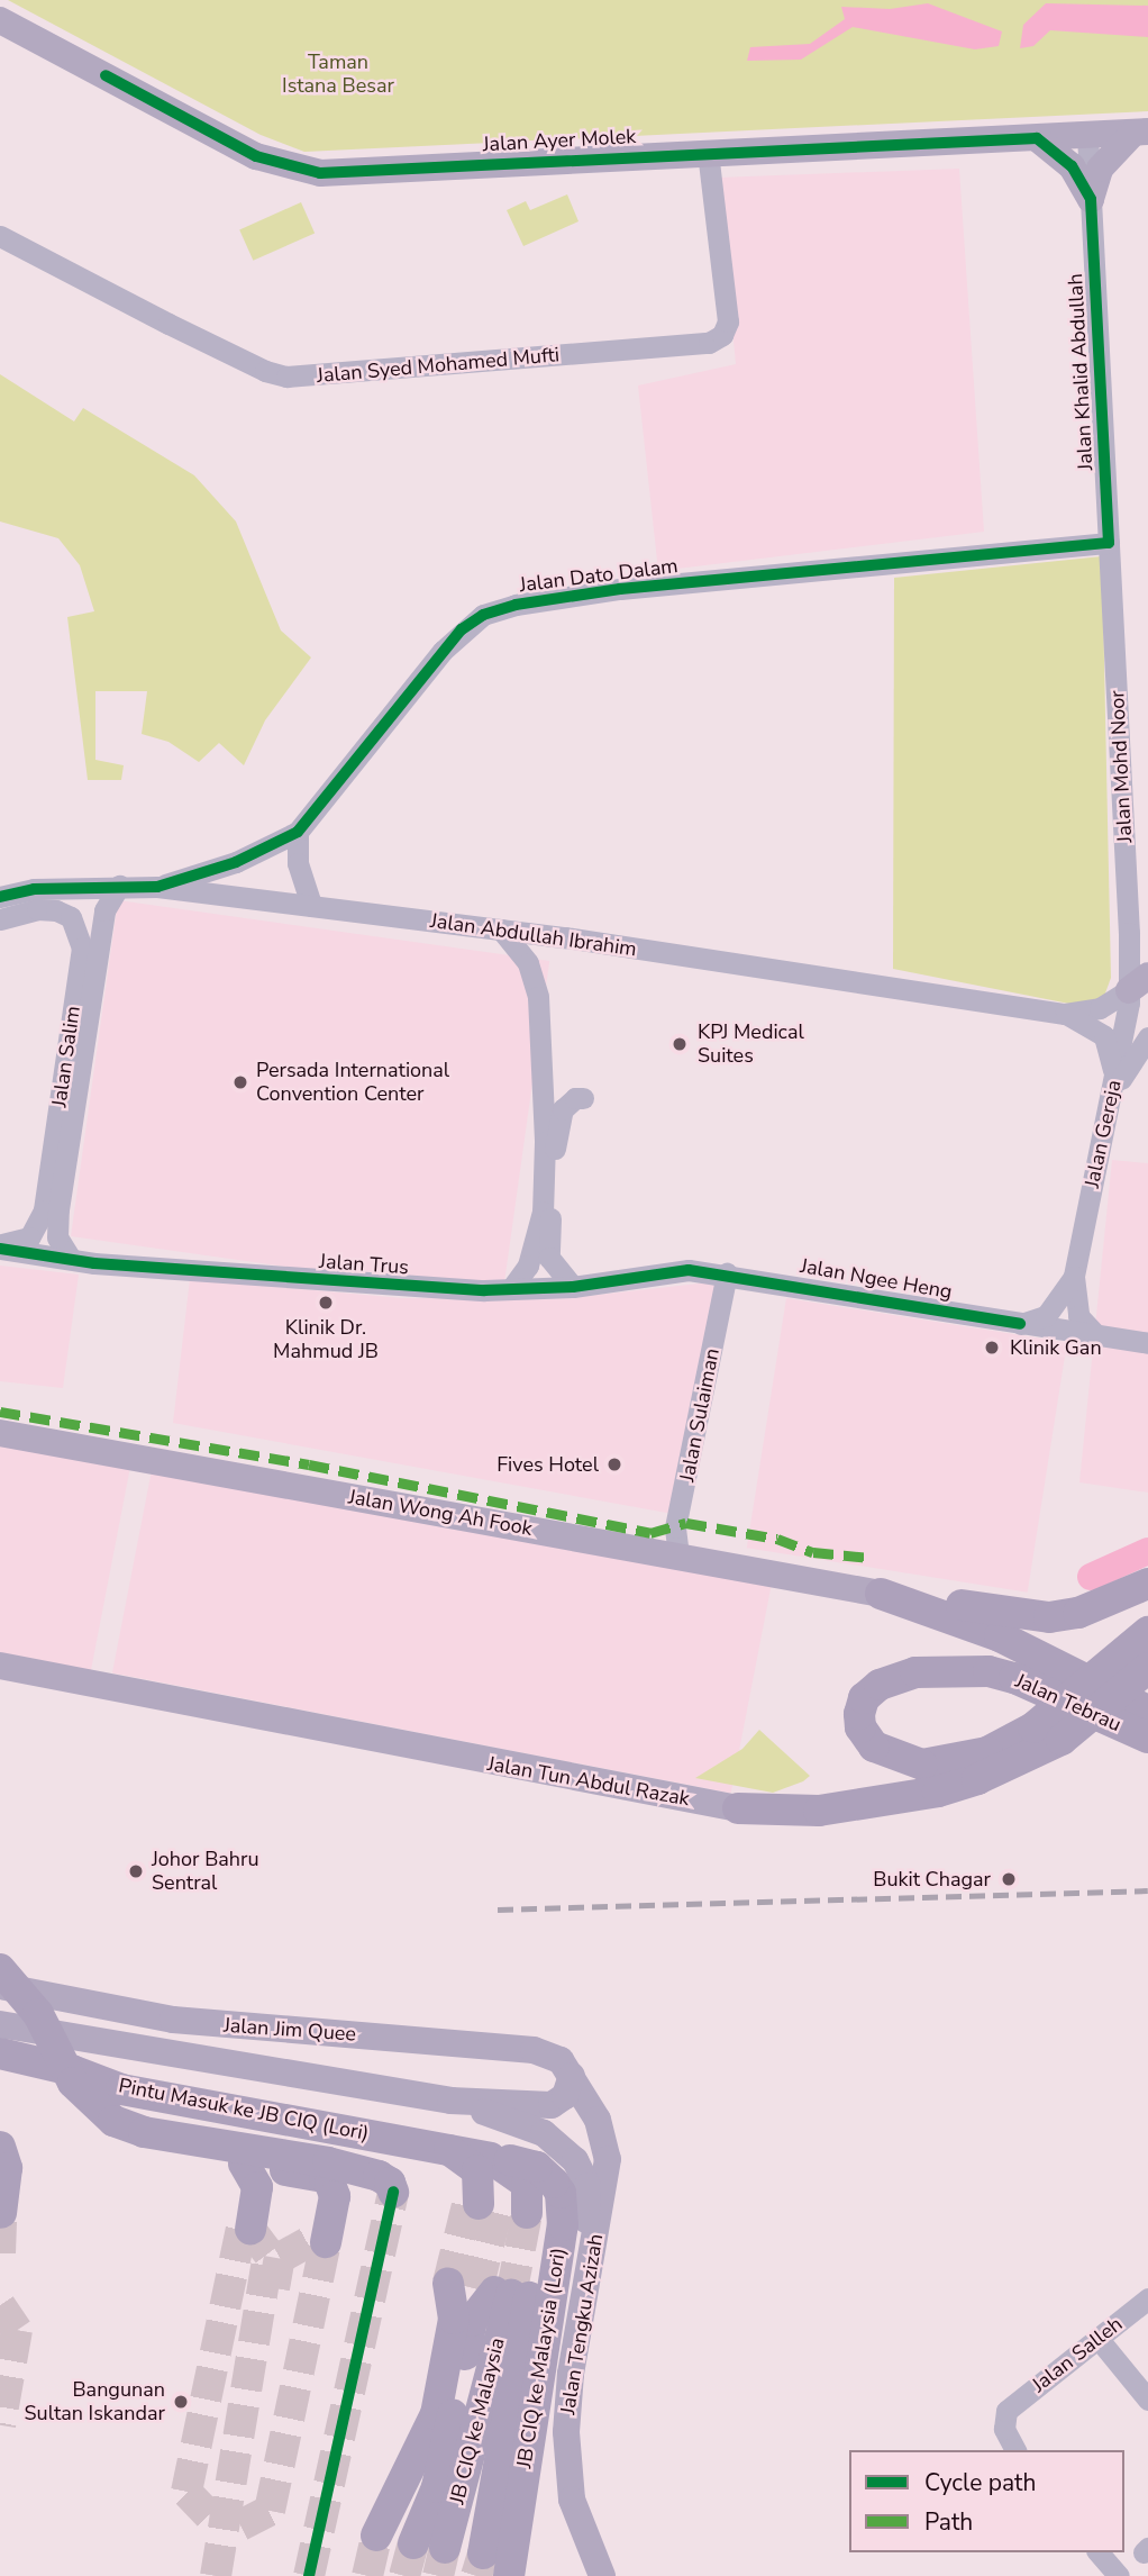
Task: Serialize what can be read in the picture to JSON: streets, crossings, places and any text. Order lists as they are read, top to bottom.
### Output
{
  "streets": {
    "highway": [
      "Jalan Tebrau",
      "Jalan Tun Abdul Razak",
      "Pintu Masuk ke JB CIQ (Lori)",
      "JB CIQ ke Malaysia (Lori)",
      "JB CIQ ke Malaysia"
    ],
    "main road": [
      "Jalan Ayer Molek",
      "Jalan Wong Ah Fook",
      "Jalan Jim Quee",
      "Jalan Tengku Azizah"
    ],
    "street": [
      "Jalan Syed Mohamed Mufti",
      "Jalan Khalid Abdullah",
      "Jalan Dato Dalam",
      "Jalan Mohd Noor",
      "Jalan Abdullah Ibrahim",
      "Jalan Salim",
      "Jalan Gereja",
      "Jalan Trus",
      "Jalan Ngee Heng",
      "Jalan Sulaiman",
      "Jalan Salleh"
    ]
  },
  "crossings": [
    ["Jalan Ayer Molek", "Jalan Syed Mohamed Mufti"],
    ["Jalan Ayer Molek", "Jalan Khalid Abdullah"],
    ["Jalan Khalid Abdullah", "Jalan Dato Dalam"],
    ["Jalan Khalid Abdullah", "Jalan Mohd Noor"],
    ["Jalan Dato Dalam", "Jalan Mohd Noor"],
    ["Jalan Dato Dalam", "Jalan Abdullah Ibrahim"],
    ["Jalan Mohd Noor", "Jalan Abdullah Ibrahim"],
    ["Jalan Mohd Noor", "Jalan Gereja"],
    ["Jalan Abdullah Ibrahim", "Jalan Salim"],
    ["Jalan Abdullah Ibrahim", "Jalan Gereja"],
    ["Jalan Salim", "Jalan Trus"],
    ["Jalan Gereja", "Jalan Ngee Heng"],
    ["Jalan Trus", "Jalan Ngee Heng"],
    ["Jalan Trus", "Jalan Sulaiman"],
    ["Jalan Ngee Heng", "Jalan Sulaiman"],
    ["Jalan Sulaiman", "Jalan Wong Ah Fook"],
    ["Jalan Wong Ah Fook", "Jalan Tebrau"],
    ["Jalan Tebrau", "Jalan Tun Abdul Razak"],
    ["Jalan Jim Quee", "Jalan Tengku Azizah"],
    ["Pintu Masuk ke JB CIQ (Lori)", "JB CIQ ke Malaysia (Lori)"],
    ["JB CIQ ke Malaysia (Lori)", "JB CIQ ke Malaysia"]
  ],
  "parks": ["Taman Istana Besar"],
  "places": [
    "KPJ Medical Suites",
    "Persada International Convention Center",
    "Klinik Dr. Mahmud JB",
    "Klinik Gan",
    "Fives Hotel",
    "Johor Bahru Sentral",
    "Bukit Chagar",
    "Bangunan Sultan Iskandar"
  ],
  "legend": ["Cycle path", "Path"]
}
